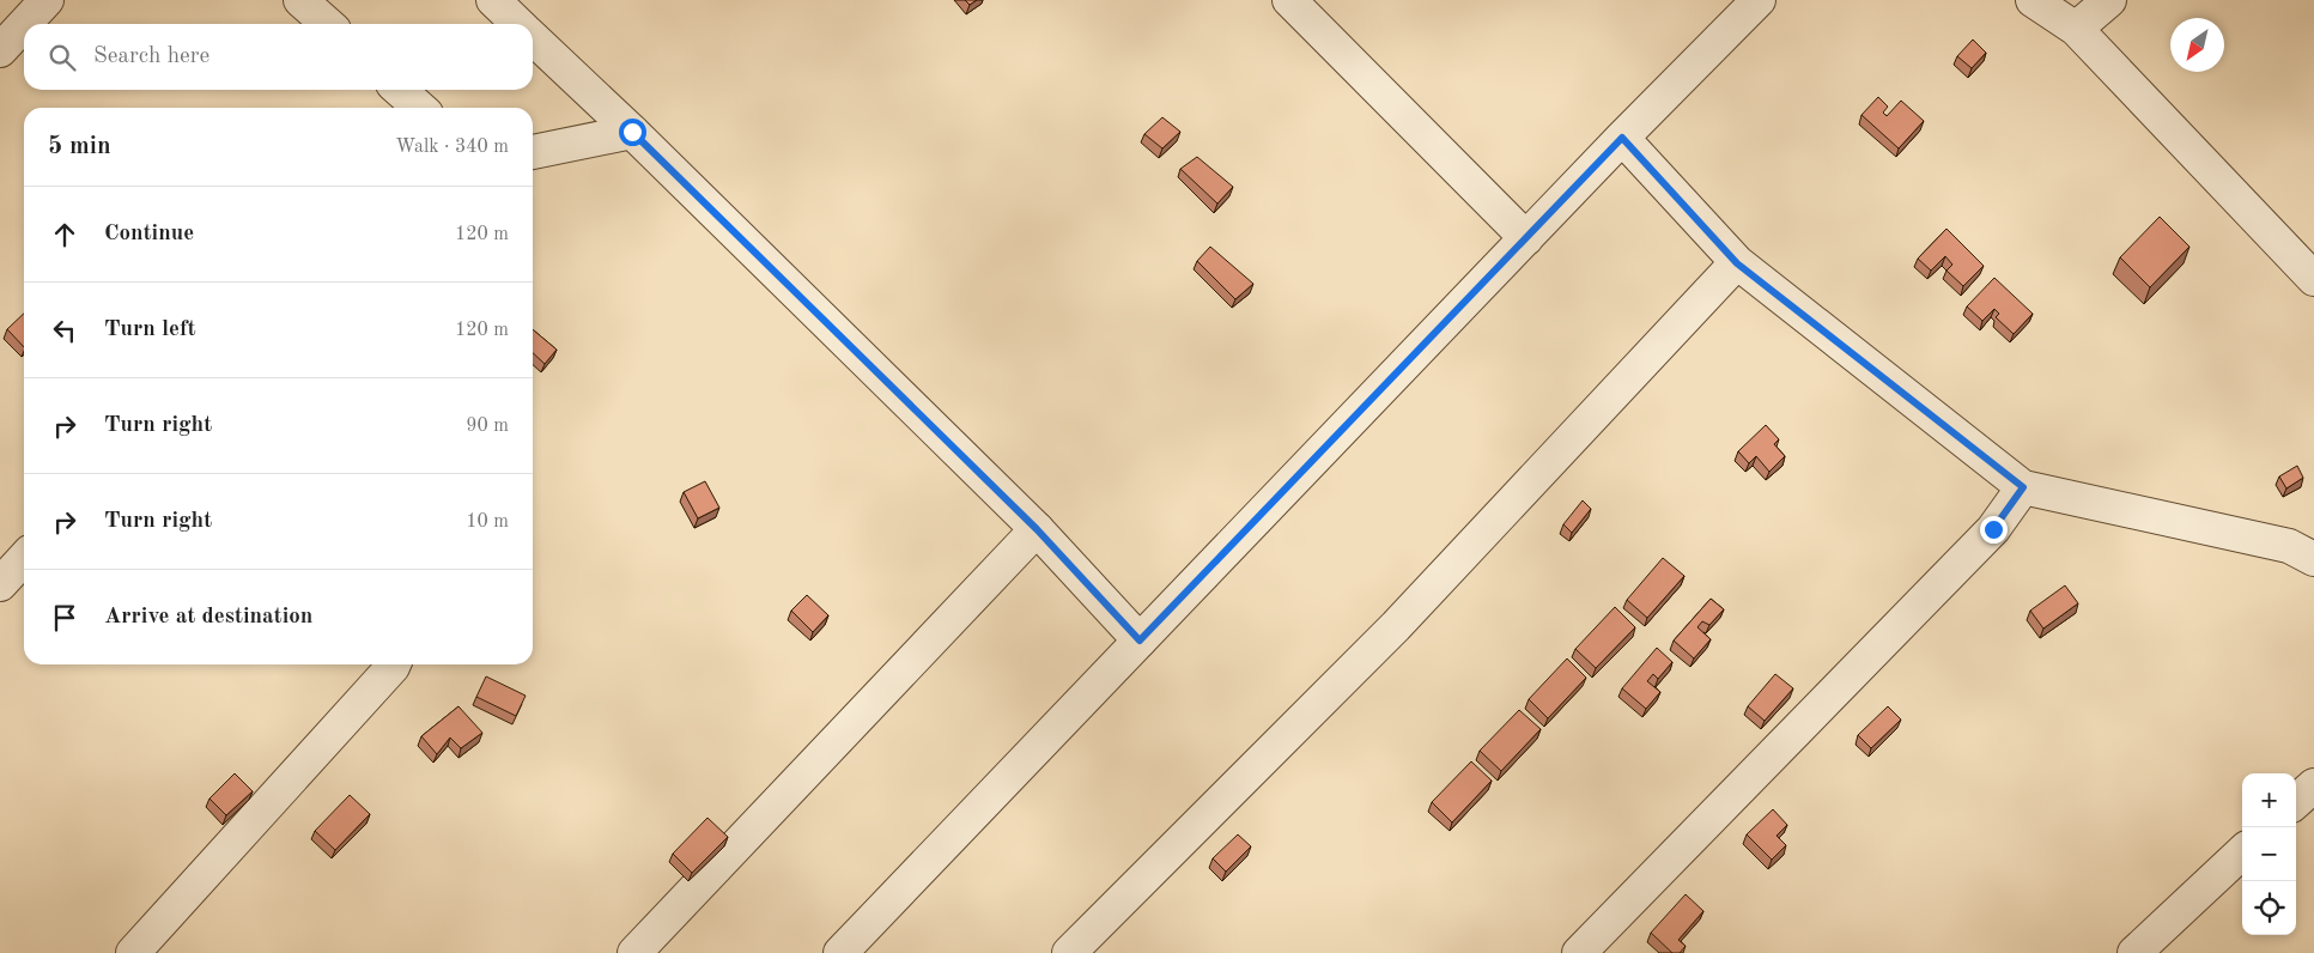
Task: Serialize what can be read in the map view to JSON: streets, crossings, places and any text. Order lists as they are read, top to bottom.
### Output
{
  "north": "bottom left",
  "page": {
    "search": "Search here",
    "heading": ["5 min", "Walk · 340 m"],
    "list": [
      ["Continue", "120 m"],
      ["Turn left", "120 m"],
      ["Turn right", "90 m"],
      ["Turn right", "10 m"],
      "Arrive at destination"
    ],
    "map_buttons": ["+", "−"]
  }
}
